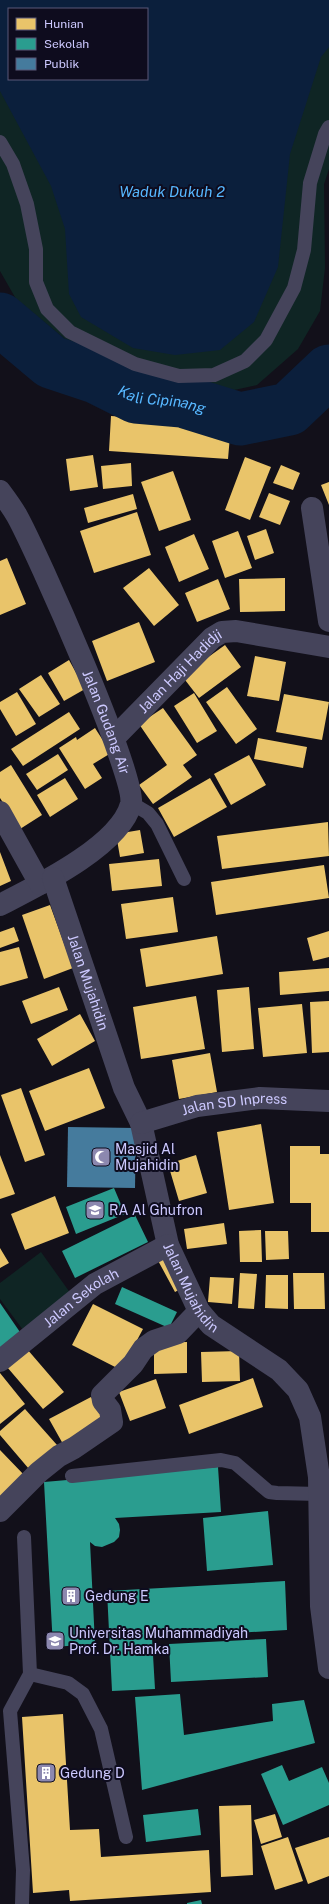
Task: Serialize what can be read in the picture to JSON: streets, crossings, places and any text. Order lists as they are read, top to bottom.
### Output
{
  "streets": {
    "street": [
      "Jalan Haji Hadidji",
      "Jalan Gudang Air",
      "Jalan Mujahidin",
      "Jalan SD Inpress",
      "Jalan Sekolah"
    ]
  },
  "crossings": [
    ["Jalan Haji Hadidji", "Jalan Gudang Air"],
    ["Jalan Mujahidin", "Jalan SD Inpress"],
    ["Jalan Mujahidin", "Jalan Sekolah"]
  ],
  "water": ["Waduk Dukuh 2", "Kali Cipinang"],
  "places": {
    "mosque": ["Masjid Al Mujahidin"],
    "school or university": ["RA Al Ghufron", "Universitas Muhammadiyah Prof. Dr. Hamka"],
    "building": ["Gedung E", "Gedung D"]
  },
  "legend": ["Hunian", "Sekolah", "Publik"]
}
